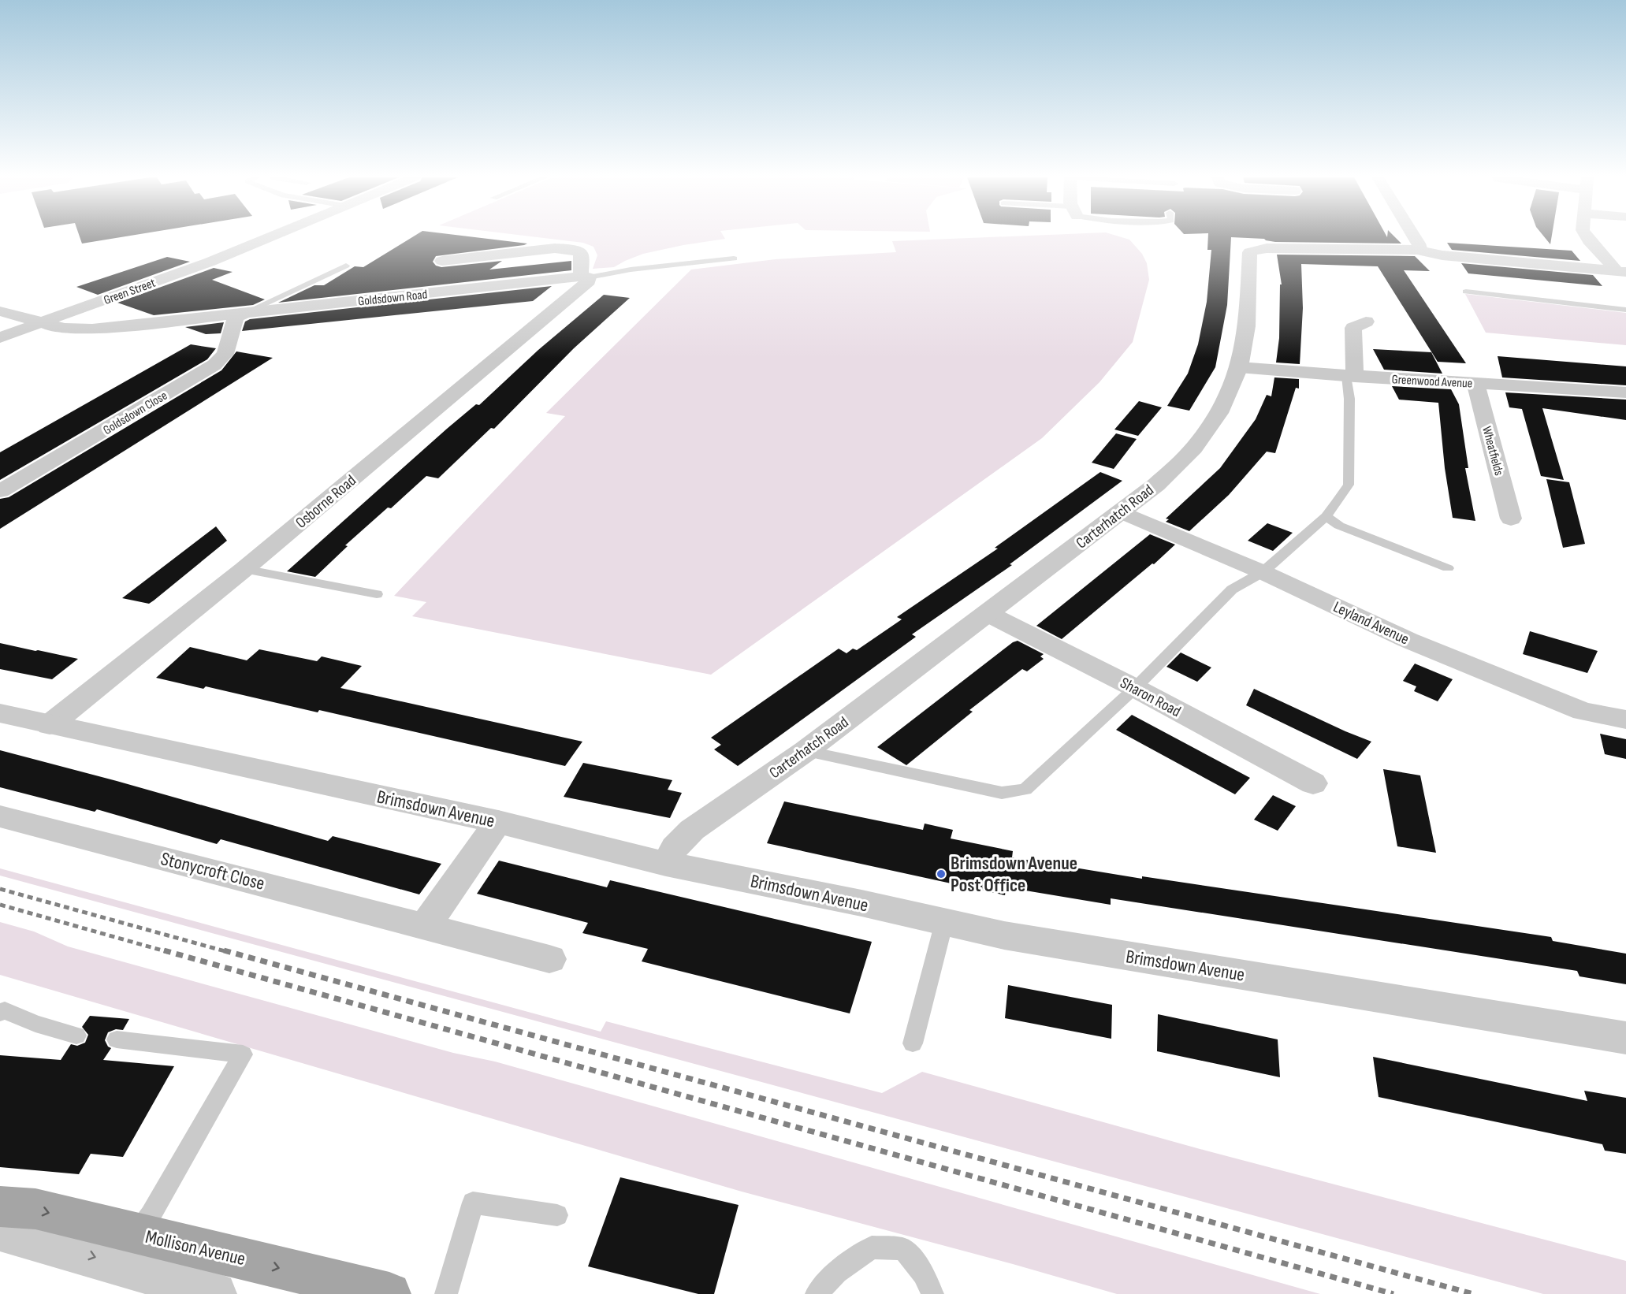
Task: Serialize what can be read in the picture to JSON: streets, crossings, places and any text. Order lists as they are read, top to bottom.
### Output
{
  "streets": {
    "main road": ["Mollison Avenue"],
    "street": [
      "Green Street",
      "Goldsdown Road",
      "Greenwood Avenue",
      "Goldsdown Close",
      "Wheatfields",
      "Osborne Road",
      "Carterhatch Road",
      "Leyland Avenue",
      "Sharon Road",
      "Brimsdown Avenue",
      "Stonycroft Close"
    ]
  },
  "crossings": [
    ["Green Street", "Goldsdown Road"],
    ["Goldsdown Road", "Goldsdown Close"],
    ["Goldsdown Road", "Osborne Road"],
    ["Greenwood Avenue", "Wheatfields"],
    ["Greenwood Avenue", "Carterhatch Road"],
    ["Osborne Road", "Brimsdown Avenue"],
    ["Carterhatch Road", "Leyland Avenue"],
    ["Carterhatch Road", "Sharon Road"],
    ["Carterhatch Road", "Brimsdown Avenue"]
  ],
  "one_way": ["Mollison Avenue"],
  "places": ["Brimsdown Avenue Post Office"]
}
